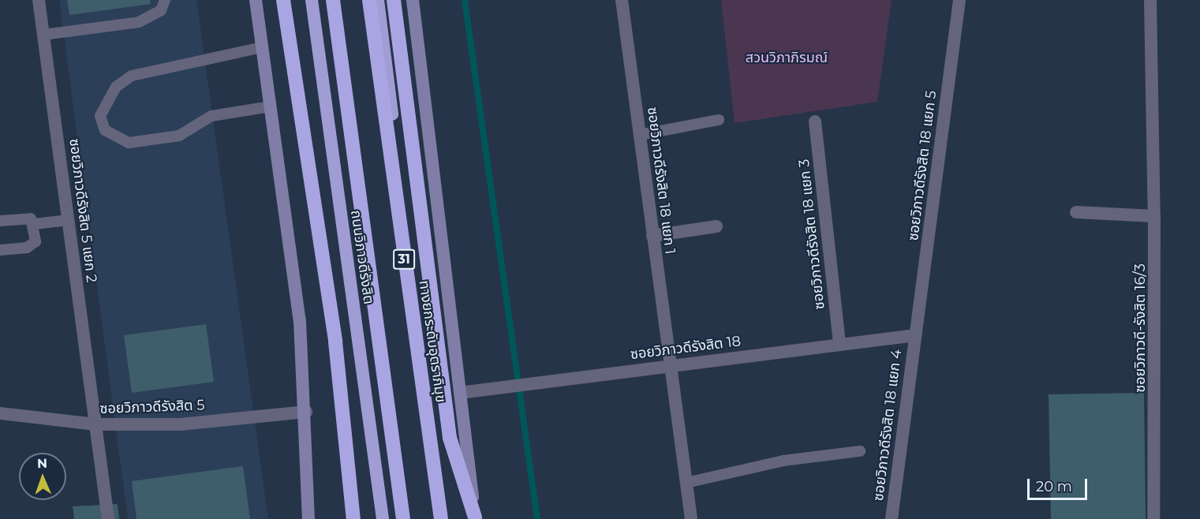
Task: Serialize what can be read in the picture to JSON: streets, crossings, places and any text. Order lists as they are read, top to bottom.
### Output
{
  "streets": {
    "highway": ["ถนนวิภาวดีรังสิต", "31", "ทางยกระดับอุตราภิมุข"],
    "street": [
      "ซอยวิภาวดีรังสิต 18 แยก 5",
      "ซอยวิภาวดีรังสิต 18 แยก 1",
      "ซอยวิภาวดีรังสิต 5 แยก 2",
      "ซอยวิภาวดีรังสิต 18 แยก 3",
      "ซอยวิภาวดี-รังสิต 16/3",
      "ซอยวิภาวดีรังสิต 18",
      "ซอยวิภาวดีรังสิต 5",
      "ซอยวิภาวดีรังสิต 18 แยก 4"
    ]
  },
  "crossings": [
    ["ซอยวิภาวดีรังสิต 18 แยก 5", "ซอยวิภาวดีรังสิต 18"],
    ["ซอยวิภาวดีรังสิต 18 แยก 5", "ซอยวิภาวดีรังสิต 18 แยก 4"],
    ["ซอยวิภาวดีรังสิต 18 แยก 1", "ซอยวิภาวดีรังสิต 18"],
    ["ซอยวิภาวดีรังสิต 5 แยก 2", "ซอยวิภาวดีรังสิต 5"],
    ["ซอยวิภาวดีรังสิต 18 แยก 3", "ซอยวิภาวดีรังสิต 18"],
    ["ซอยวิภาวดีรังสิต 18", "ซอยวิภาวดีรังสิต 18 แยก 4"]
  ],
  "parks": ["สวนวิภาภิรมณ์"],
  "scale_bar": "20 m",
  "north": "top"
}
